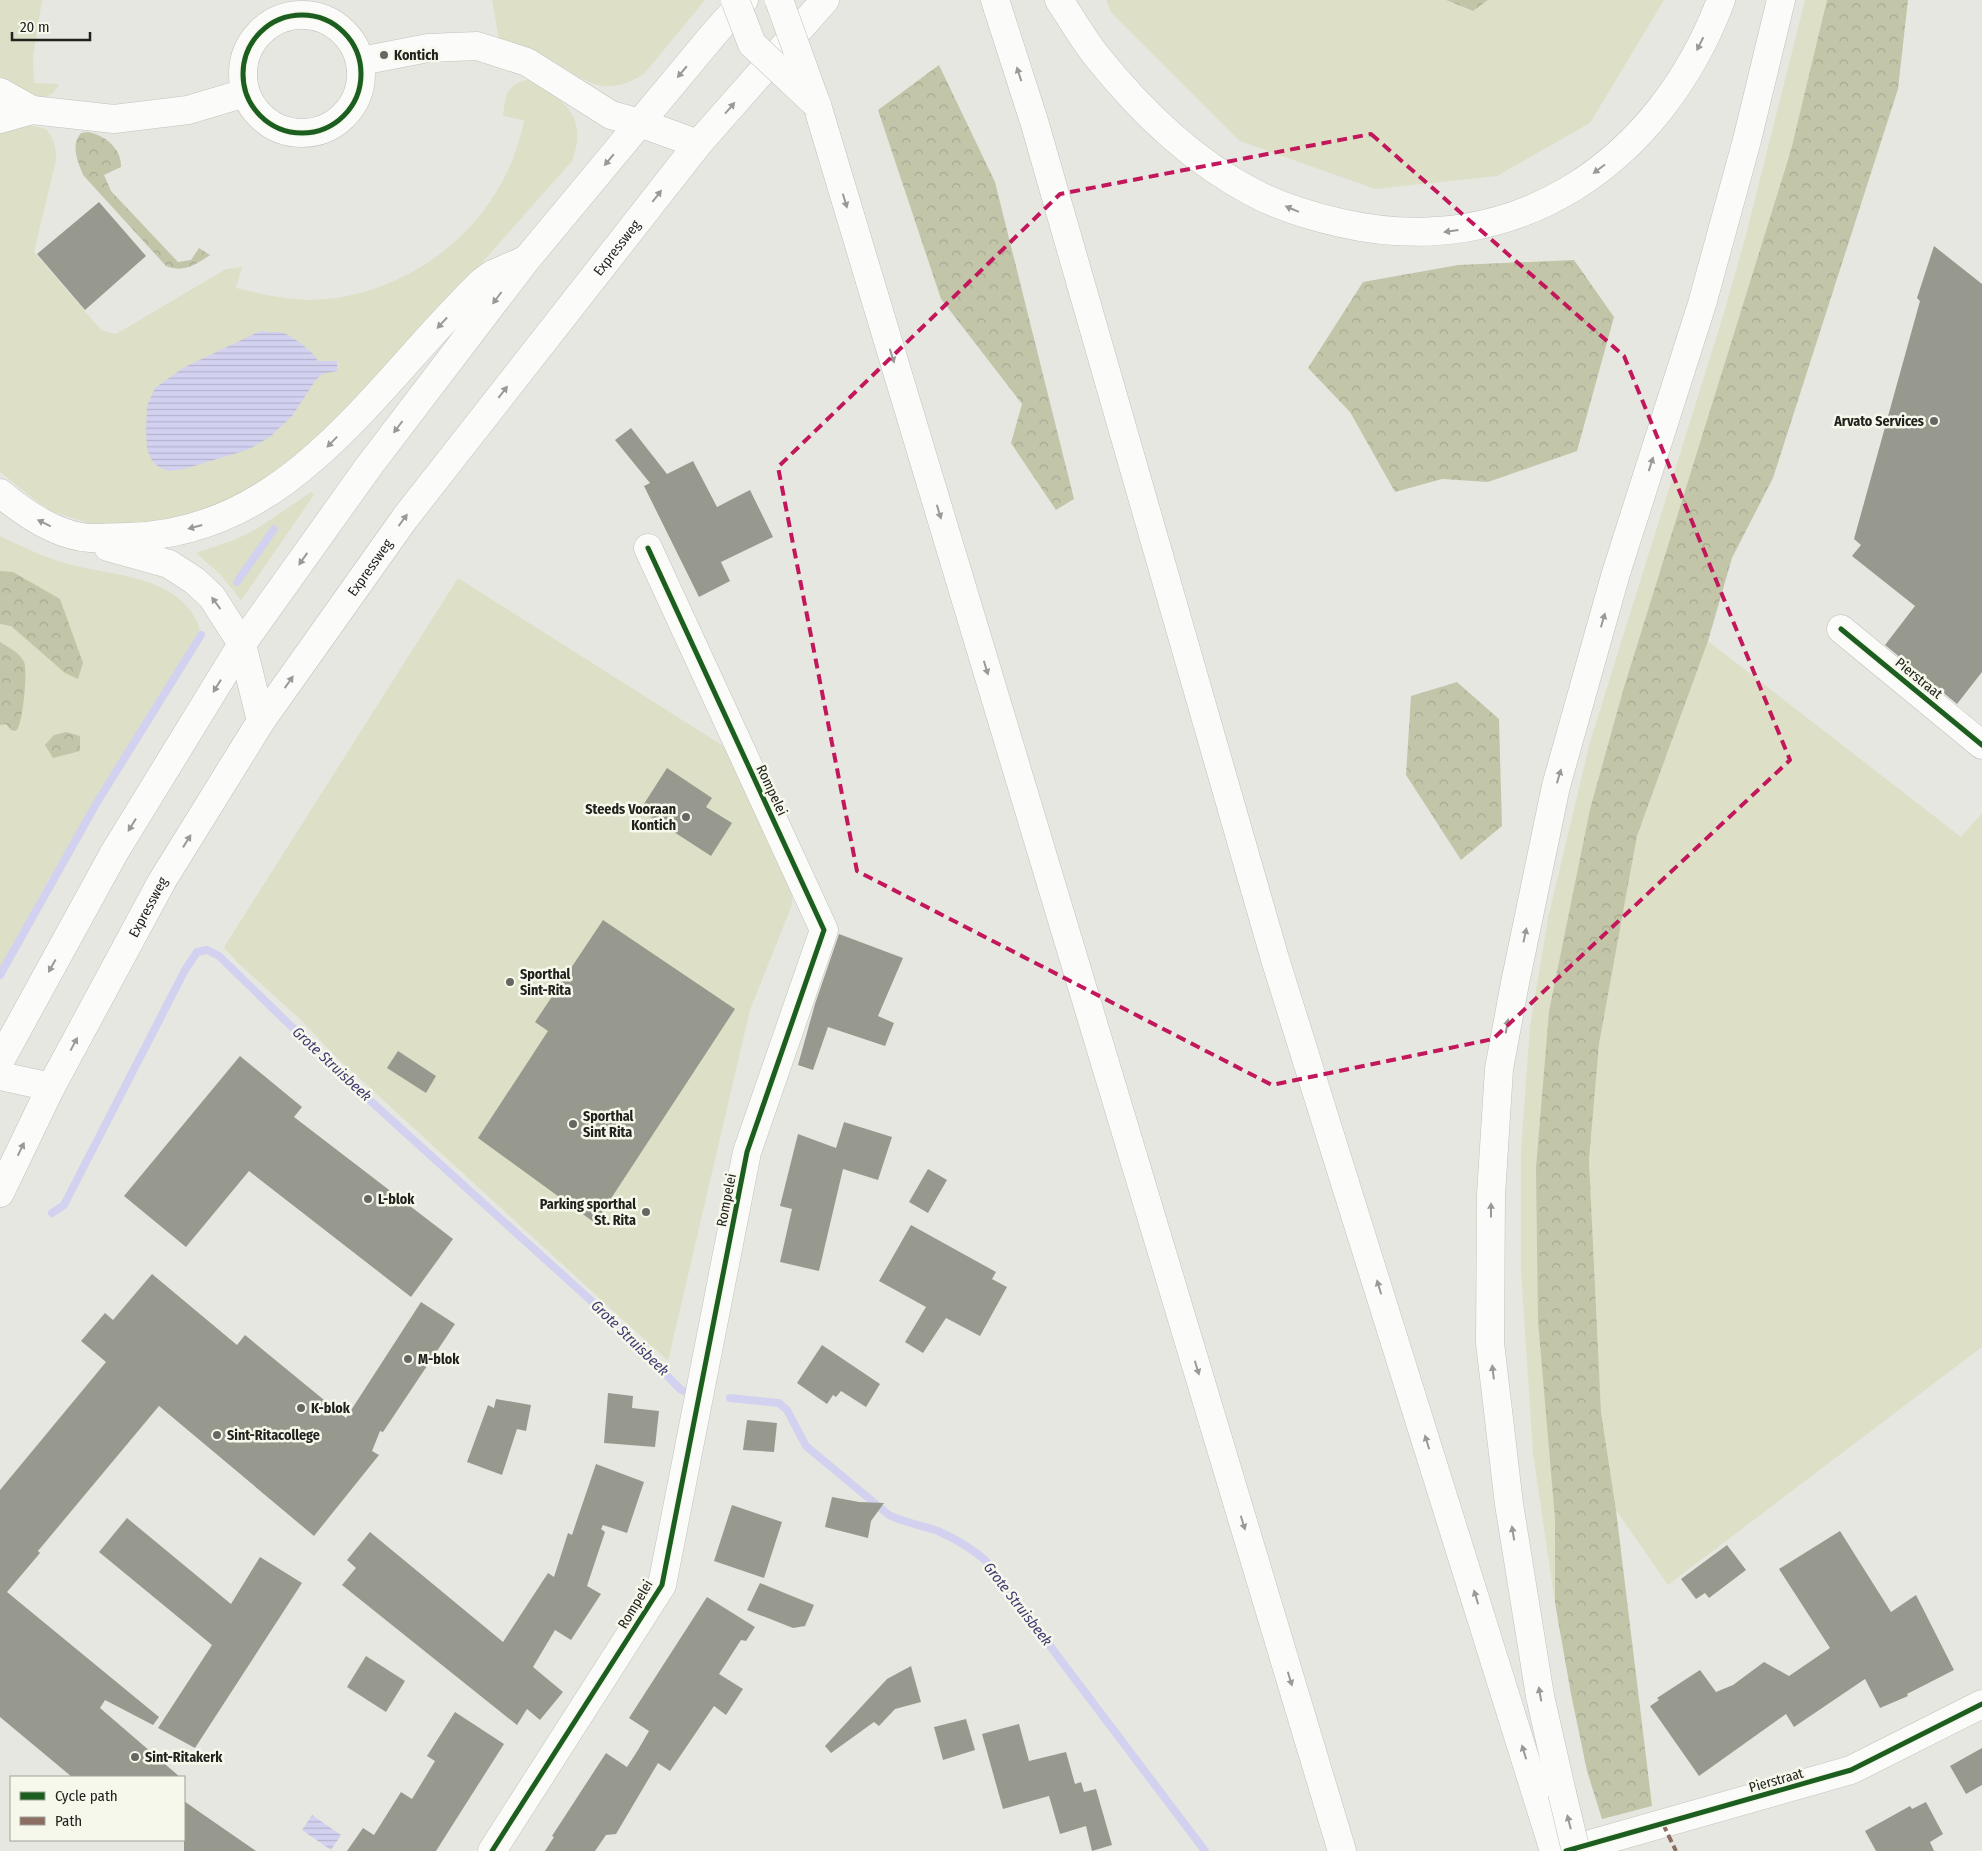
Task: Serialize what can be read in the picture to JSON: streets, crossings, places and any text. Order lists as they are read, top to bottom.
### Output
{
  "streets": {
    "main road": ["Expressweg", "Pierstraat", "Rompelei"]
  },
  "water": ["Grote Struisbeek"],
  "places": [
    "Kontich",
    "Arvato Services",
    "Steeds Vooraan Kontich",
    "Sporthal Sint-Rita",
    "Sporthal Sint Rita",
    "L-blok",
    "Parking sporthal St. Rita",
    "M-blok",
    "K-blok",
    "Sint-Ritacollege",
    "Sint-Ritakerk"
  ],
  "legend": ["Cycle path", "Path"],
  "scale_bar": "20 m"
}
